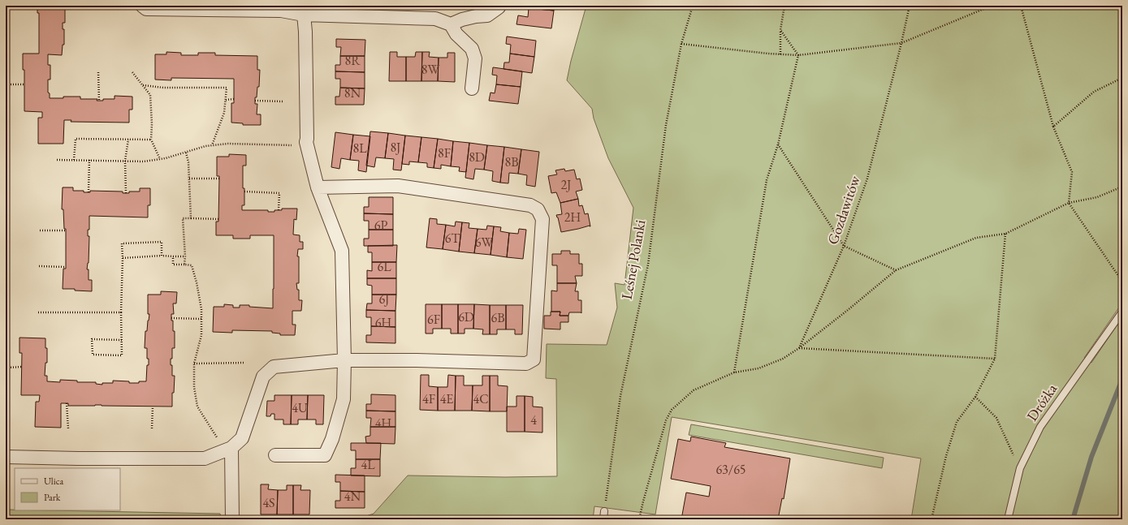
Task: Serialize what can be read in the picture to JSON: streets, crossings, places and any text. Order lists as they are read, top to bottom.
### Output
{
  "streets": {
    "lane": ["Dróżka"],
    "path": ["Gozdawitów", "Leśnej Polanki"]
  },
  "house_numbers": [
    "8R",
    "8W",
    "8N",
    "8J",
    "8L",
    "8F",
    "8D",
    "8B",
    "2J",
    "2H",
    "6P",
    "6T",
    "6W",
    "6L",
    "6J",
    "6D",
    "6B",
    "6F",
    "6H",
    "4F",
    "4E",
    "4C",
    "4U",
    "4",
    "4H",
    "4L",
    "63/65",
    "4N",
    "4S"
  ],
  "legend": ["Ulica", "Park"]
}
